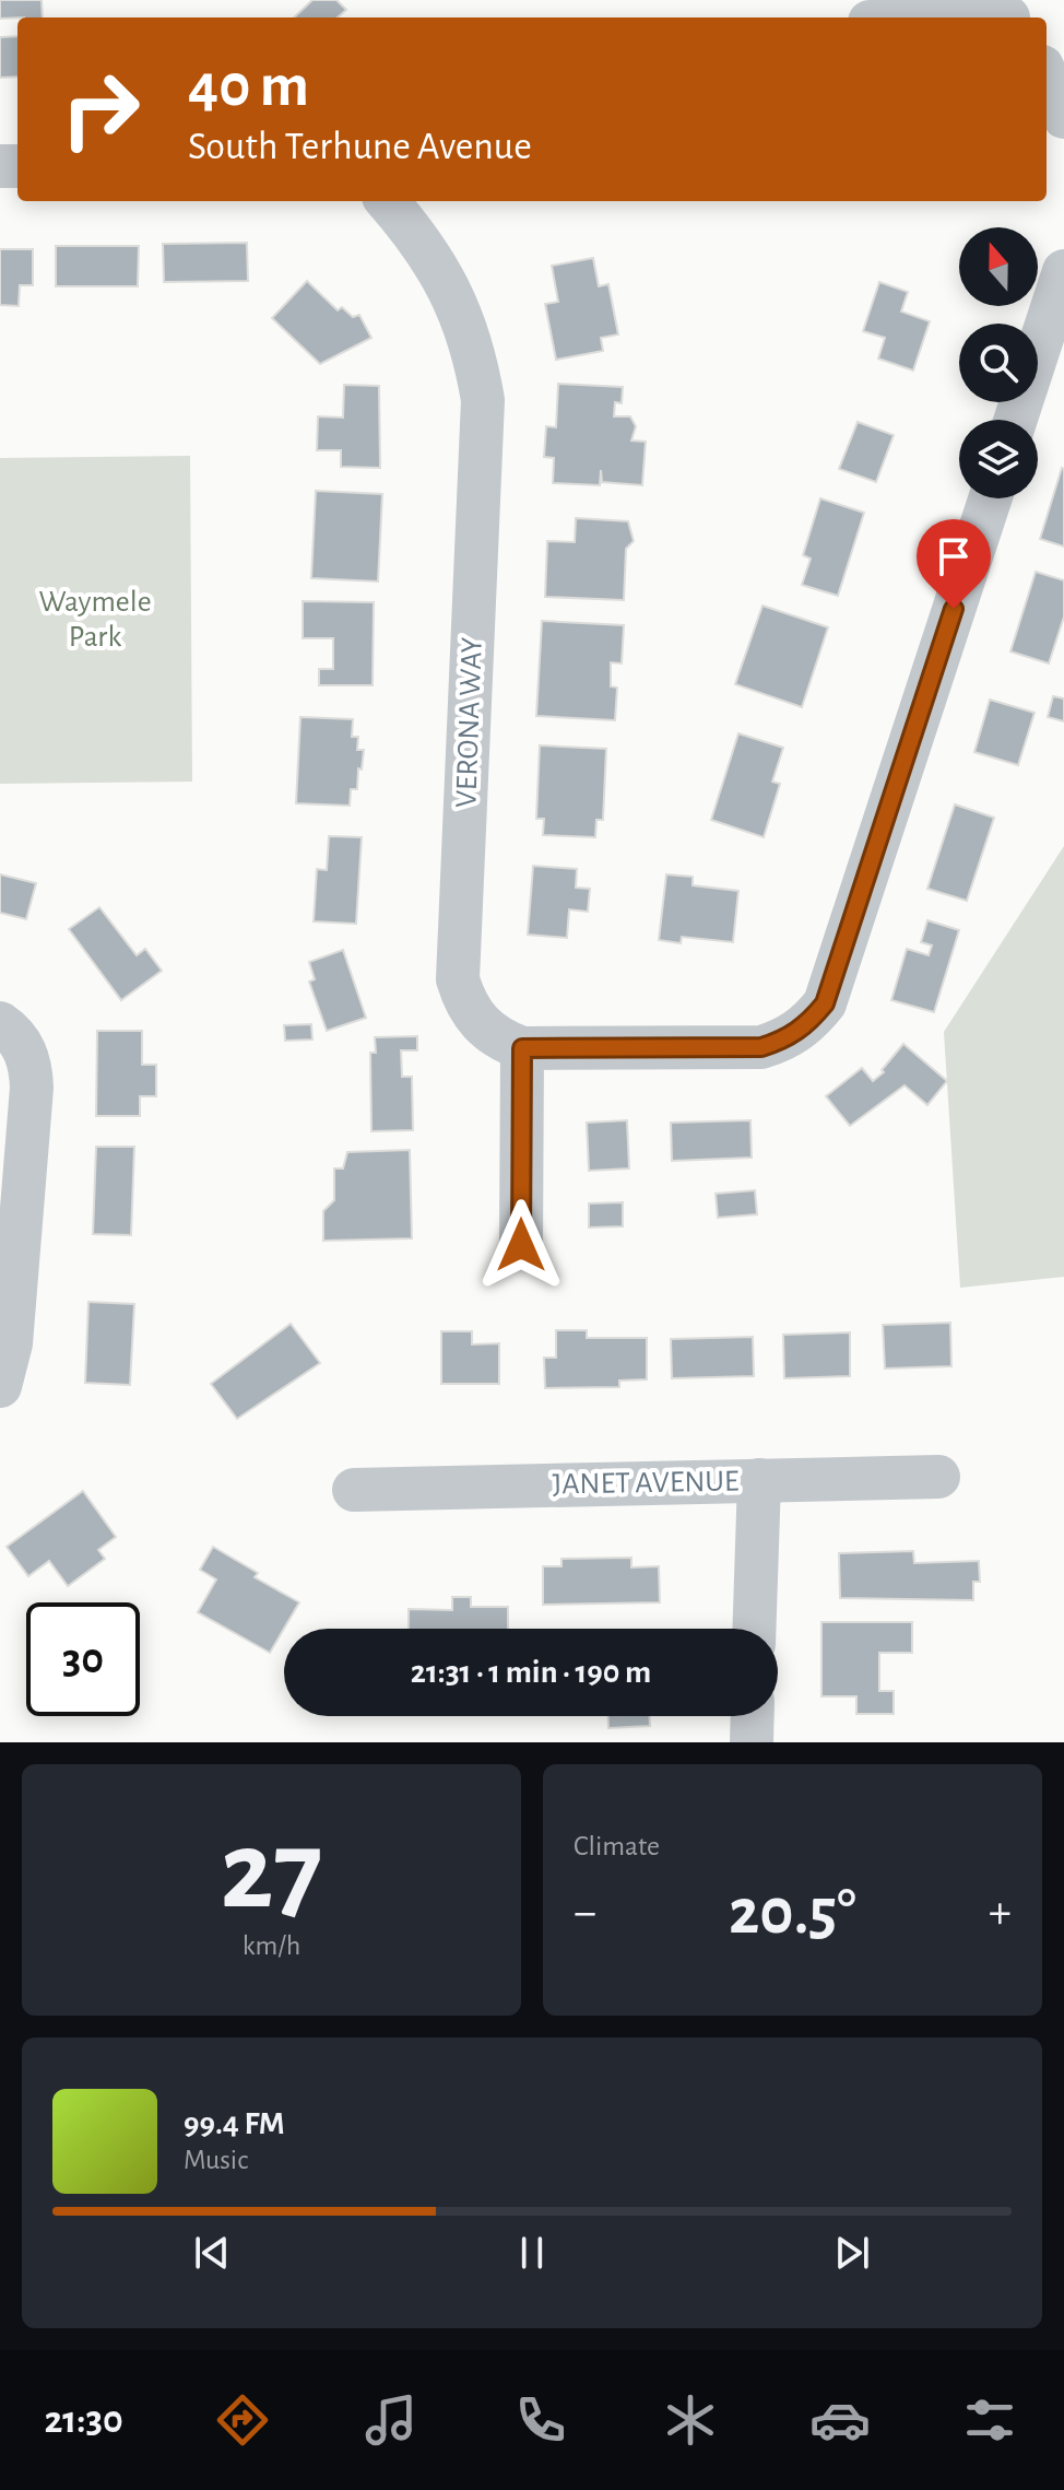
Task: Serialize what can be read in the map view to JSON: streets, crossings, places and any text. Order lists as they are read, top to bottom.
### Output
{
  "streets": {
    "street": ["VERONA WAY", "JANET AVENUE"]
  },
  "parks": ["Waymele Park"],
  "north": "top",
  "page": {
    "turn": ["40 m", "South Terhune Avenue"],
    "limit": "30",
    "trip": "21:31 · 1 min · 190 m",
    "tile": [
      ["27", "km/h"],
      "Climate"
    ],
    "heat": ["−", "20.5°", "+"],
    "song": ["99.4 FM", "Music"],
    "tabs": "21:30"
  }
}
